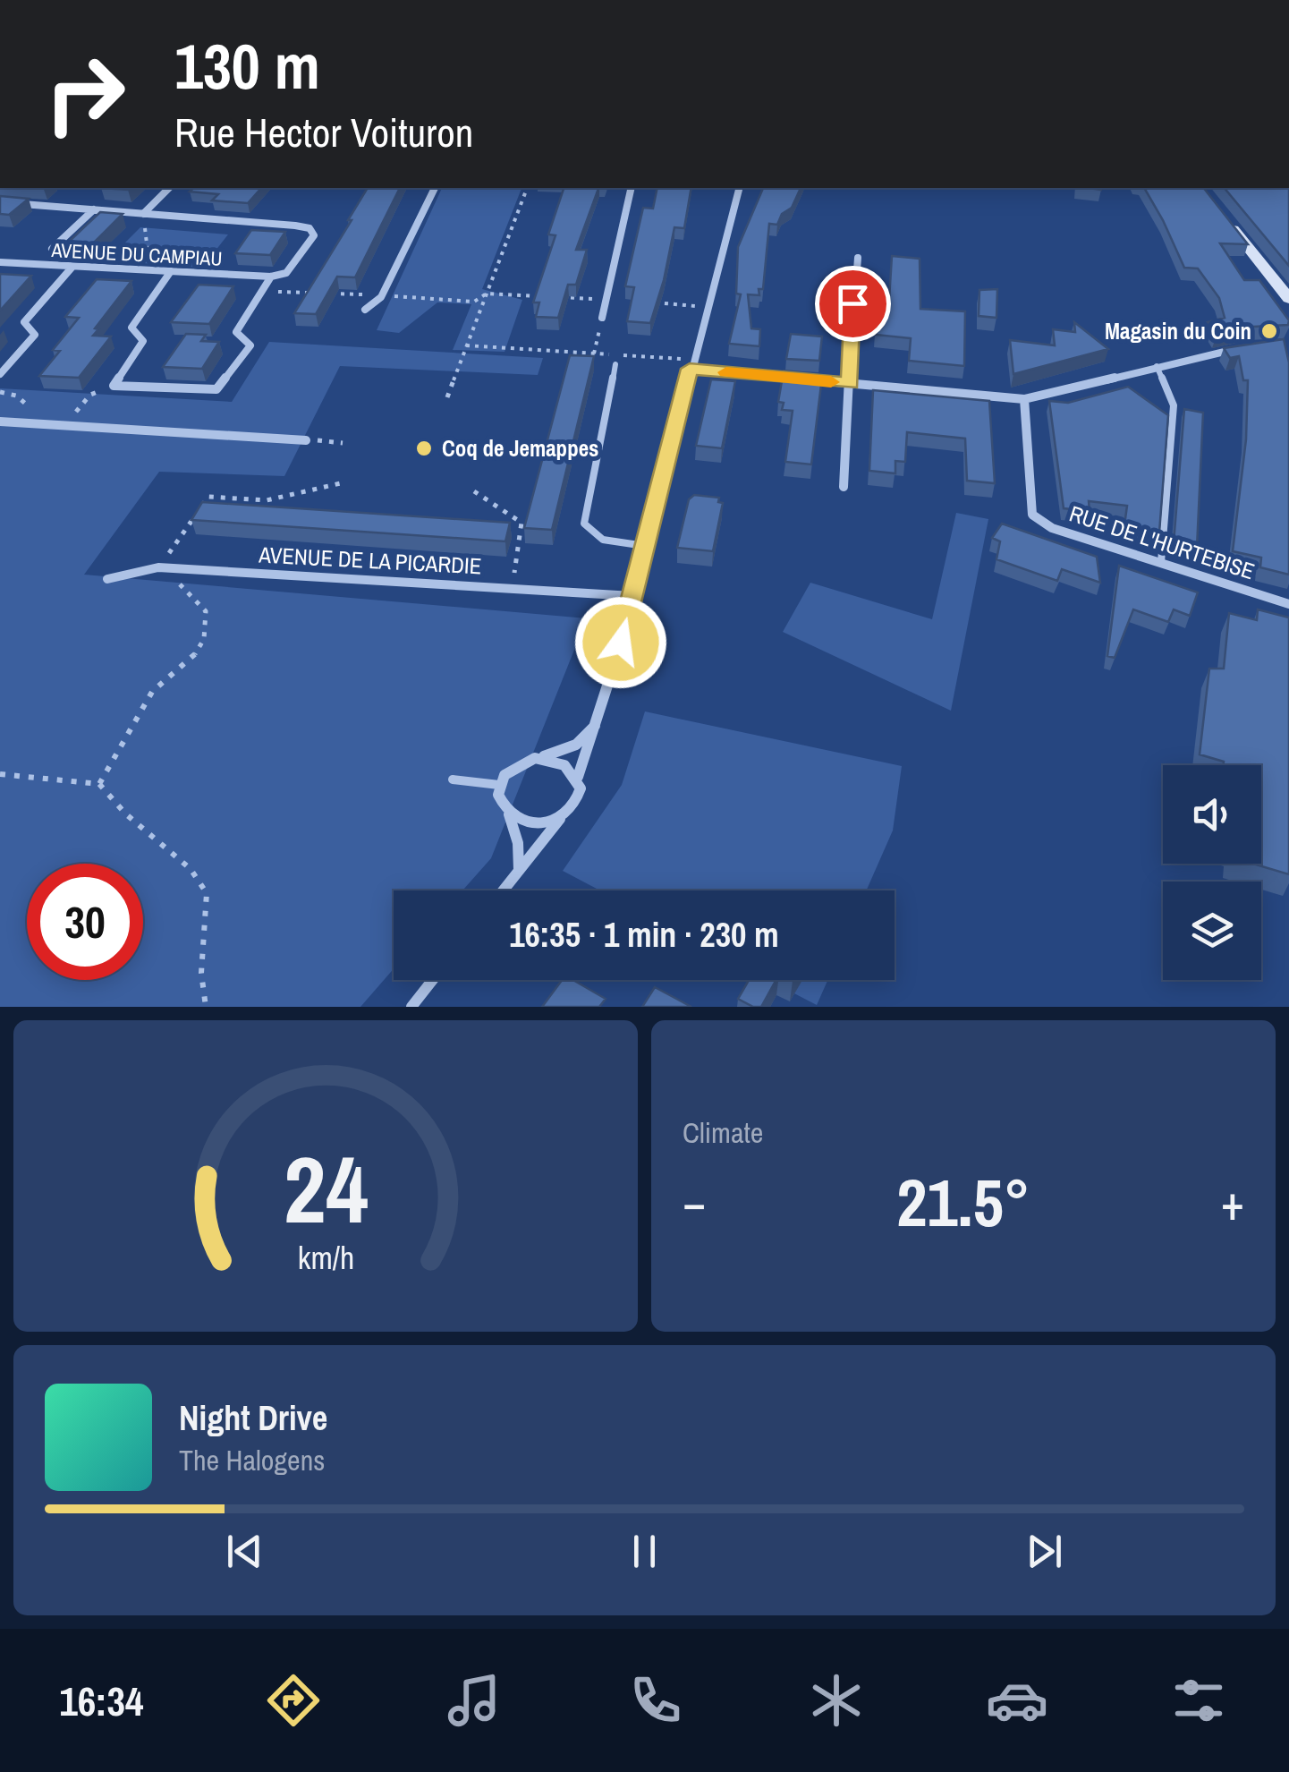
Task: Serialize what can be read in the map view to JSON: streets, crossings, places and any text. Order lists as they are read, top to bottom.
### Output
{
  "streets": {
    "street": ["AVENUE DU CAMPIAU", "RUE DE L'HURTEBISE", "AVENUE DE LA PICARDIE"]
  },
  "places": ["Magasin du Coin", "Coq de Jemappes"],
  "page": {
    "turn": ["130 m", "Rue Hector Voituron"],
    "limit": "30",
    "trip": "16:35 · 1 min · 230 m",
    "tile": "Climate",
    "heat": ["−", "21.5°", "+"],
    "song": ["Night Drive", "The Halogens"],
    "tabs": "16:34",
    "gauge": ["24", "km/h"]
  }
}
